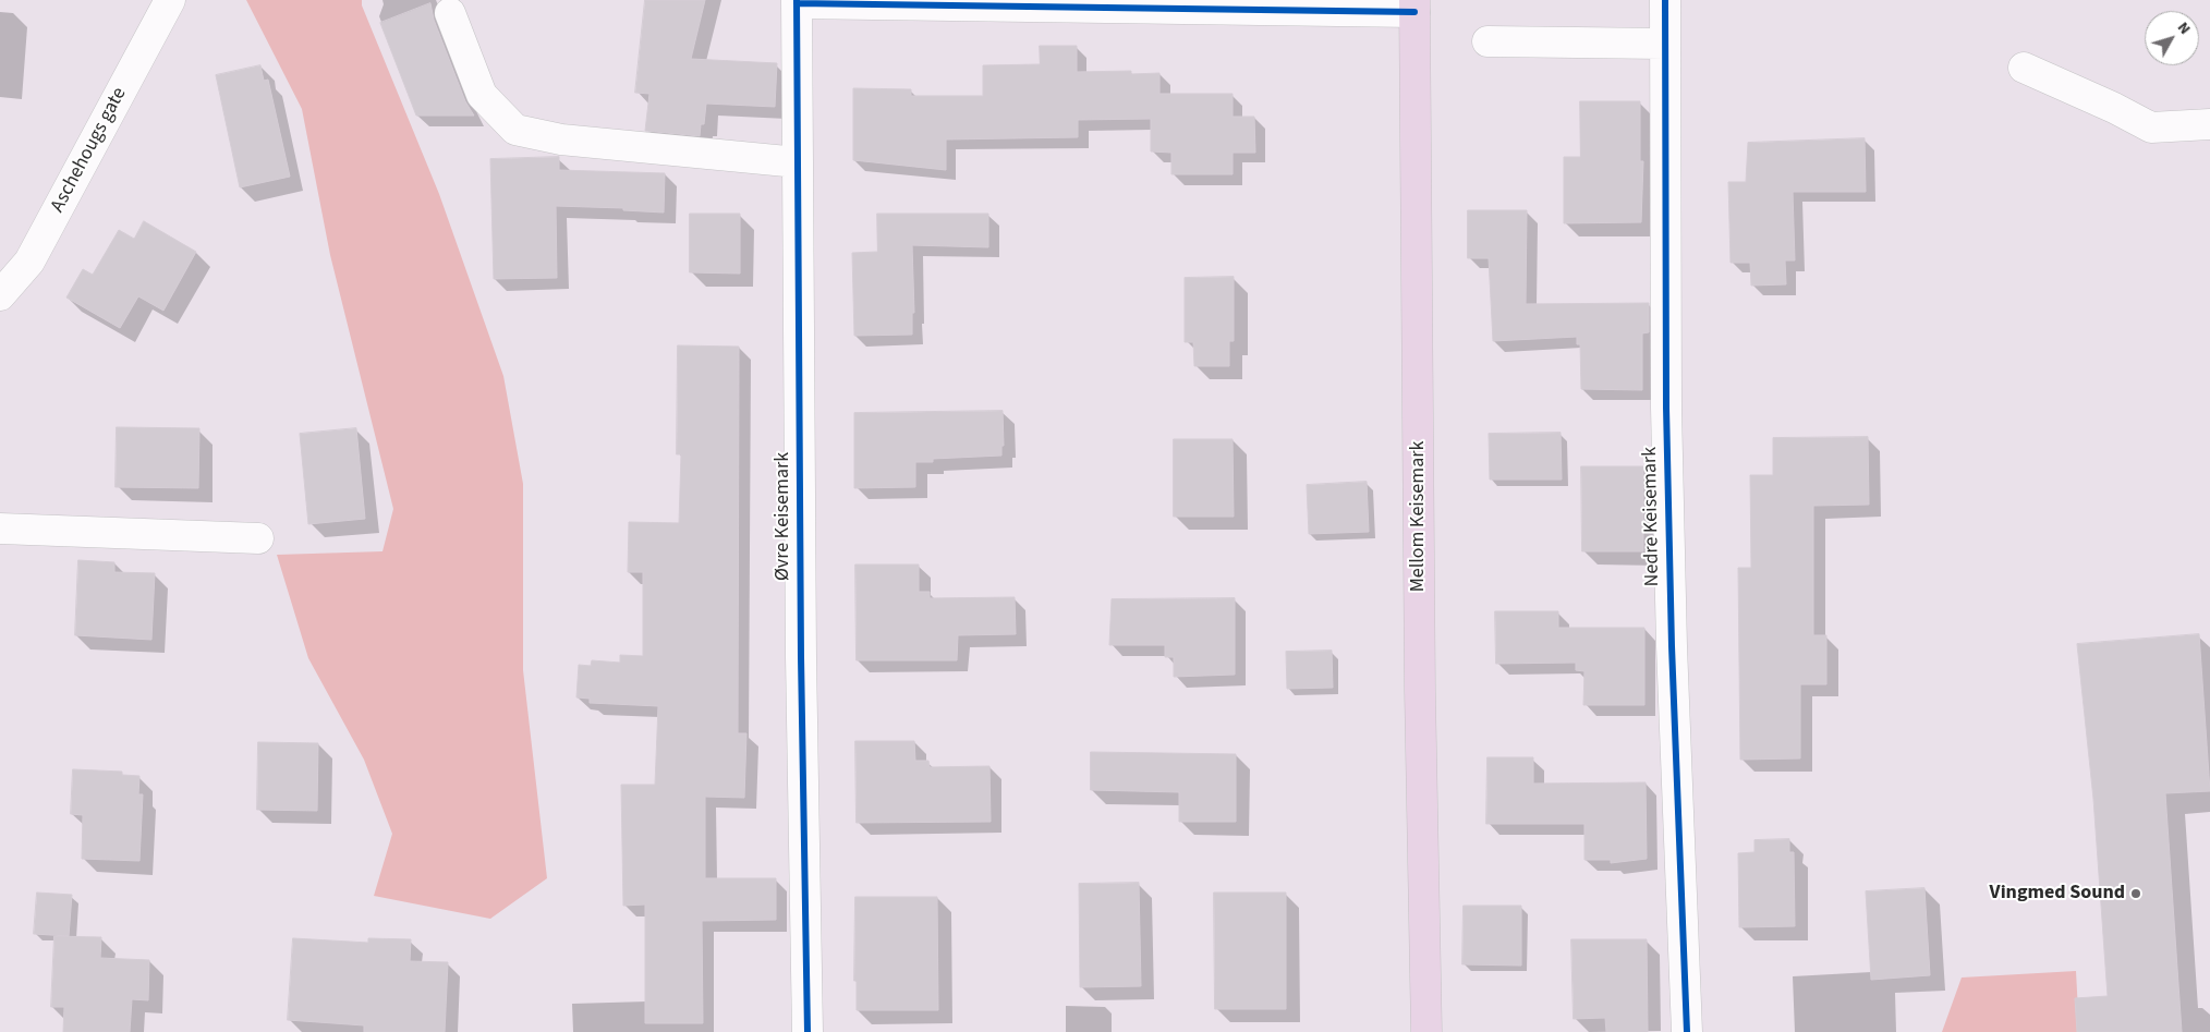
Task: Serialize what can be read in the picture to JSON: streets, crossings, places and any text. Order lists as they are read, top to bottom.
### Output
{
  "streets": {
    "main road": ["Mellom Keisemark"],
    "street": ["Aschehougs gate", "Øvre Keisemark", "Nedre Keisemark"]
  },
  "places": ["Vingmed Sound"],
  "north": "top right"
}
